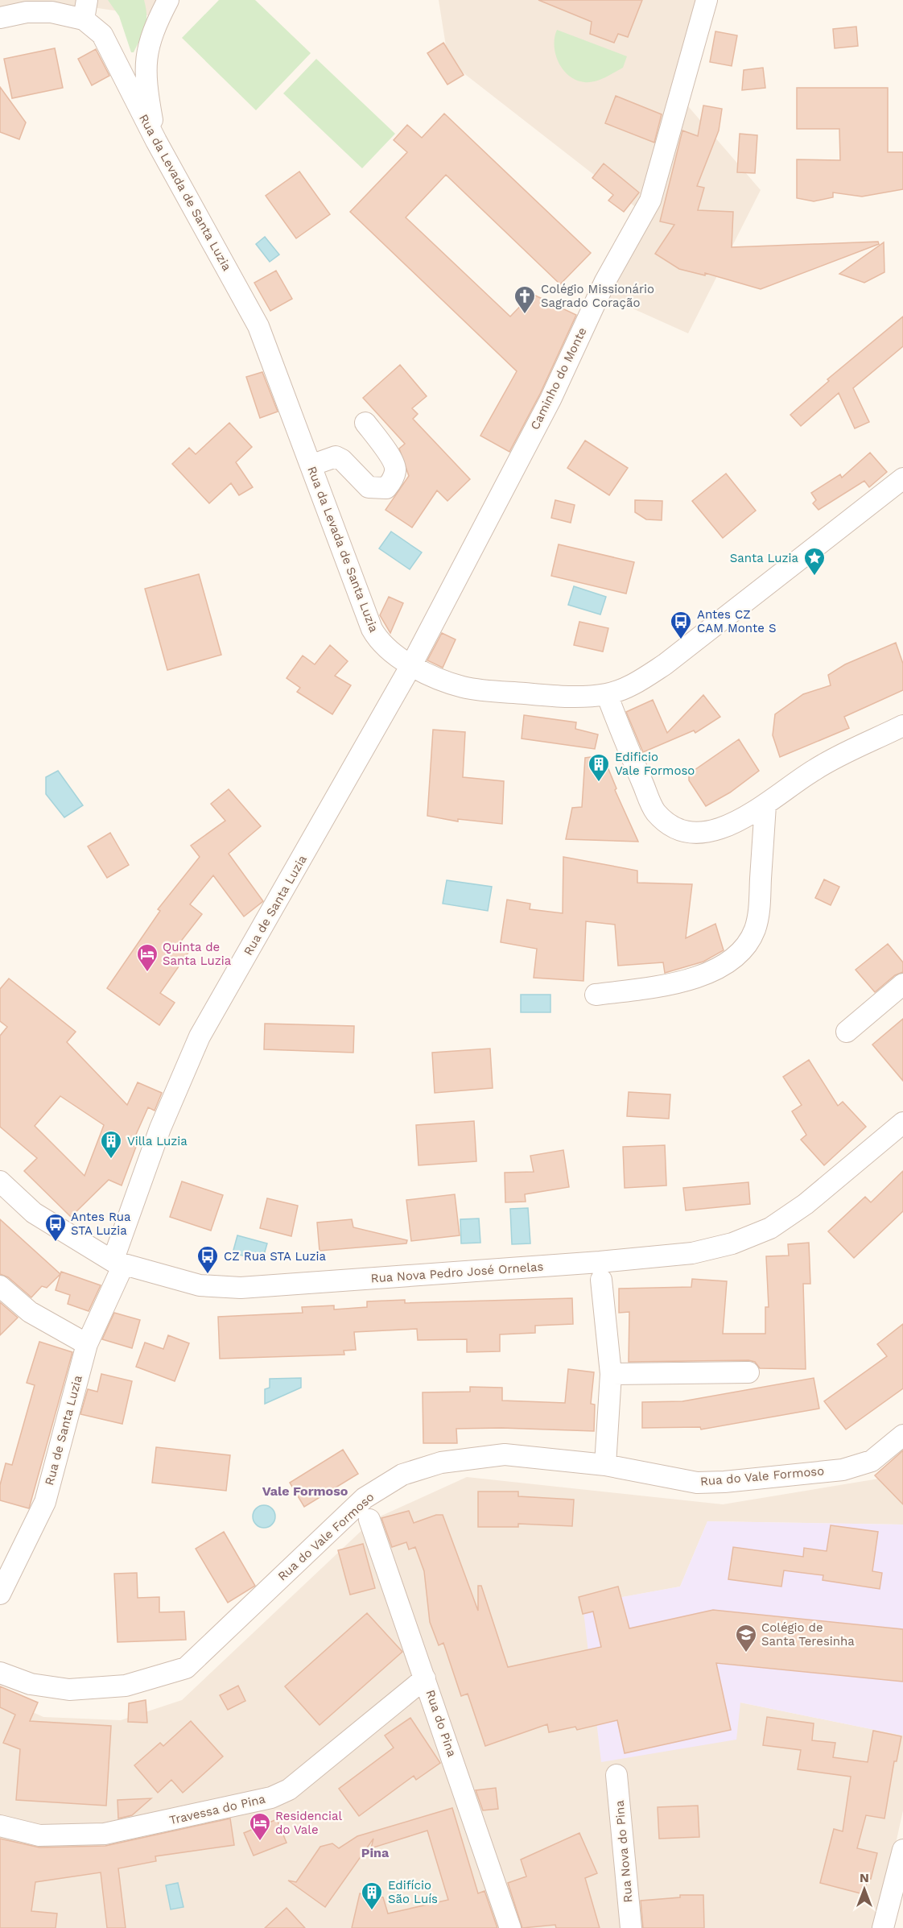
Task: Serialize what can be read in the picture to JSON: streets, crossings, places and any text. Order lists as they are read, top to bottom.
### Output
{
  "streets": {
    "street": [
      "Rua da Levada de Santa Luzia",
      "Caminho do Monte",
      "Rua de Santa Luzia",
      "Rua Nova Pedro José Ornelas",
      "Rua do Vale Formoso",
      "Rua do Pina",
      "Travessa do Pina",
      "Rua Nova do Pina"
    ]
  },
  "crossings": [
    ["Rua da Levada de Santa Luzia", "Caminho do Monte"],
    ["Rua da Levada de Santa Luzia", "Rua de Santa Luzia"],
    ["Caminho do Monte", "Rua de Santa Luzia"],
    ["Rua de Santa Luzia", "Rua Nova Pedro José Ornelas"],
    ["Rua do Pina", "Travessa do Pina"]
  ],
  "districts": ["Vale Formoso", "Pina"],
  "places": {
    "church": ["Colégio Missionário Sagrado Coração"],
    "place": ["Santa Luzia"],
    "bus stop": ["Antes CZ CAM Monte S", "Antes Rua STA Luzia", "CZ Rua STA Luzia"],
    "building": ["Edificio Vale Formoso", "Villa Luzia", "Edifício São Luís"],
    "hotel": ["Quinta de Santa Luzia", "Residencial do Vale"],
    "school or university": ["Colégio de Santa Teresinha"]
  },
  "north": "top"
}
